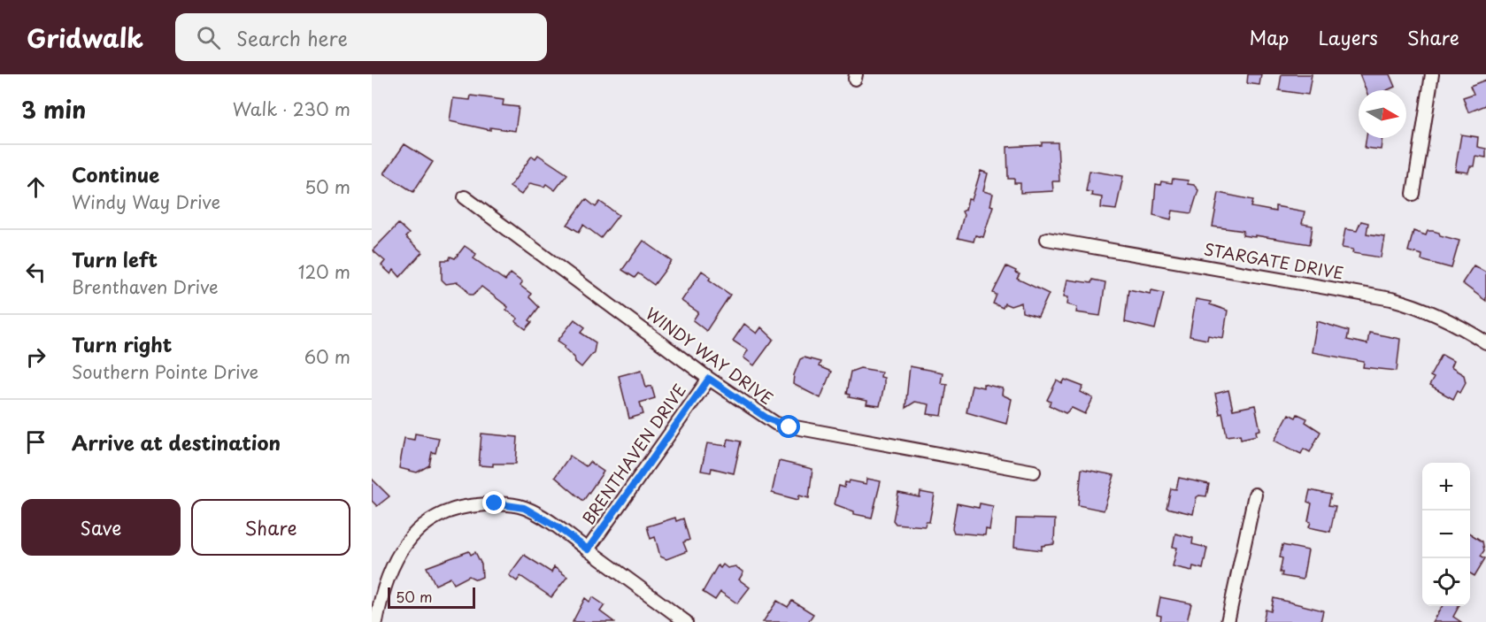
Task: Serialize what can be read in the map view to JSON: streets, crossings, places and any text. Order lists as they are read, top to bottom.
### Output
{
  "streets": {
    "street": ["STARGATE DRIVE", "WINDY WAY DRIVE", "BRENTHAVEN DRIVE"]
  },
  "crossings": [
    ["WINDY WAY DRIVE", "BRENTHAVEN DRIVE"]
  ],
  "scale_bar": "50 m",
  "north": "right",
  "page": {
    "header": "Gridwalk",
    "search": "Search here",
    "nav": ["Map", "Layers", "Share"],
    "heading": ["3 min", "Walk · 230 m"],
    "list": [
      ["Continue", "Windy Way Drive", "50 m"],
      ["Turn left", "Brenthaven Drive", "120 m"],
      ["Turn right", "Southern Pointe Drive", "60 m"],
      "Arrive at destination"
    ],
    "map_buttons": ["+", "−"],
    "buttons": ["Save", "Share"],
    "scale": "50 m"
  }
}
